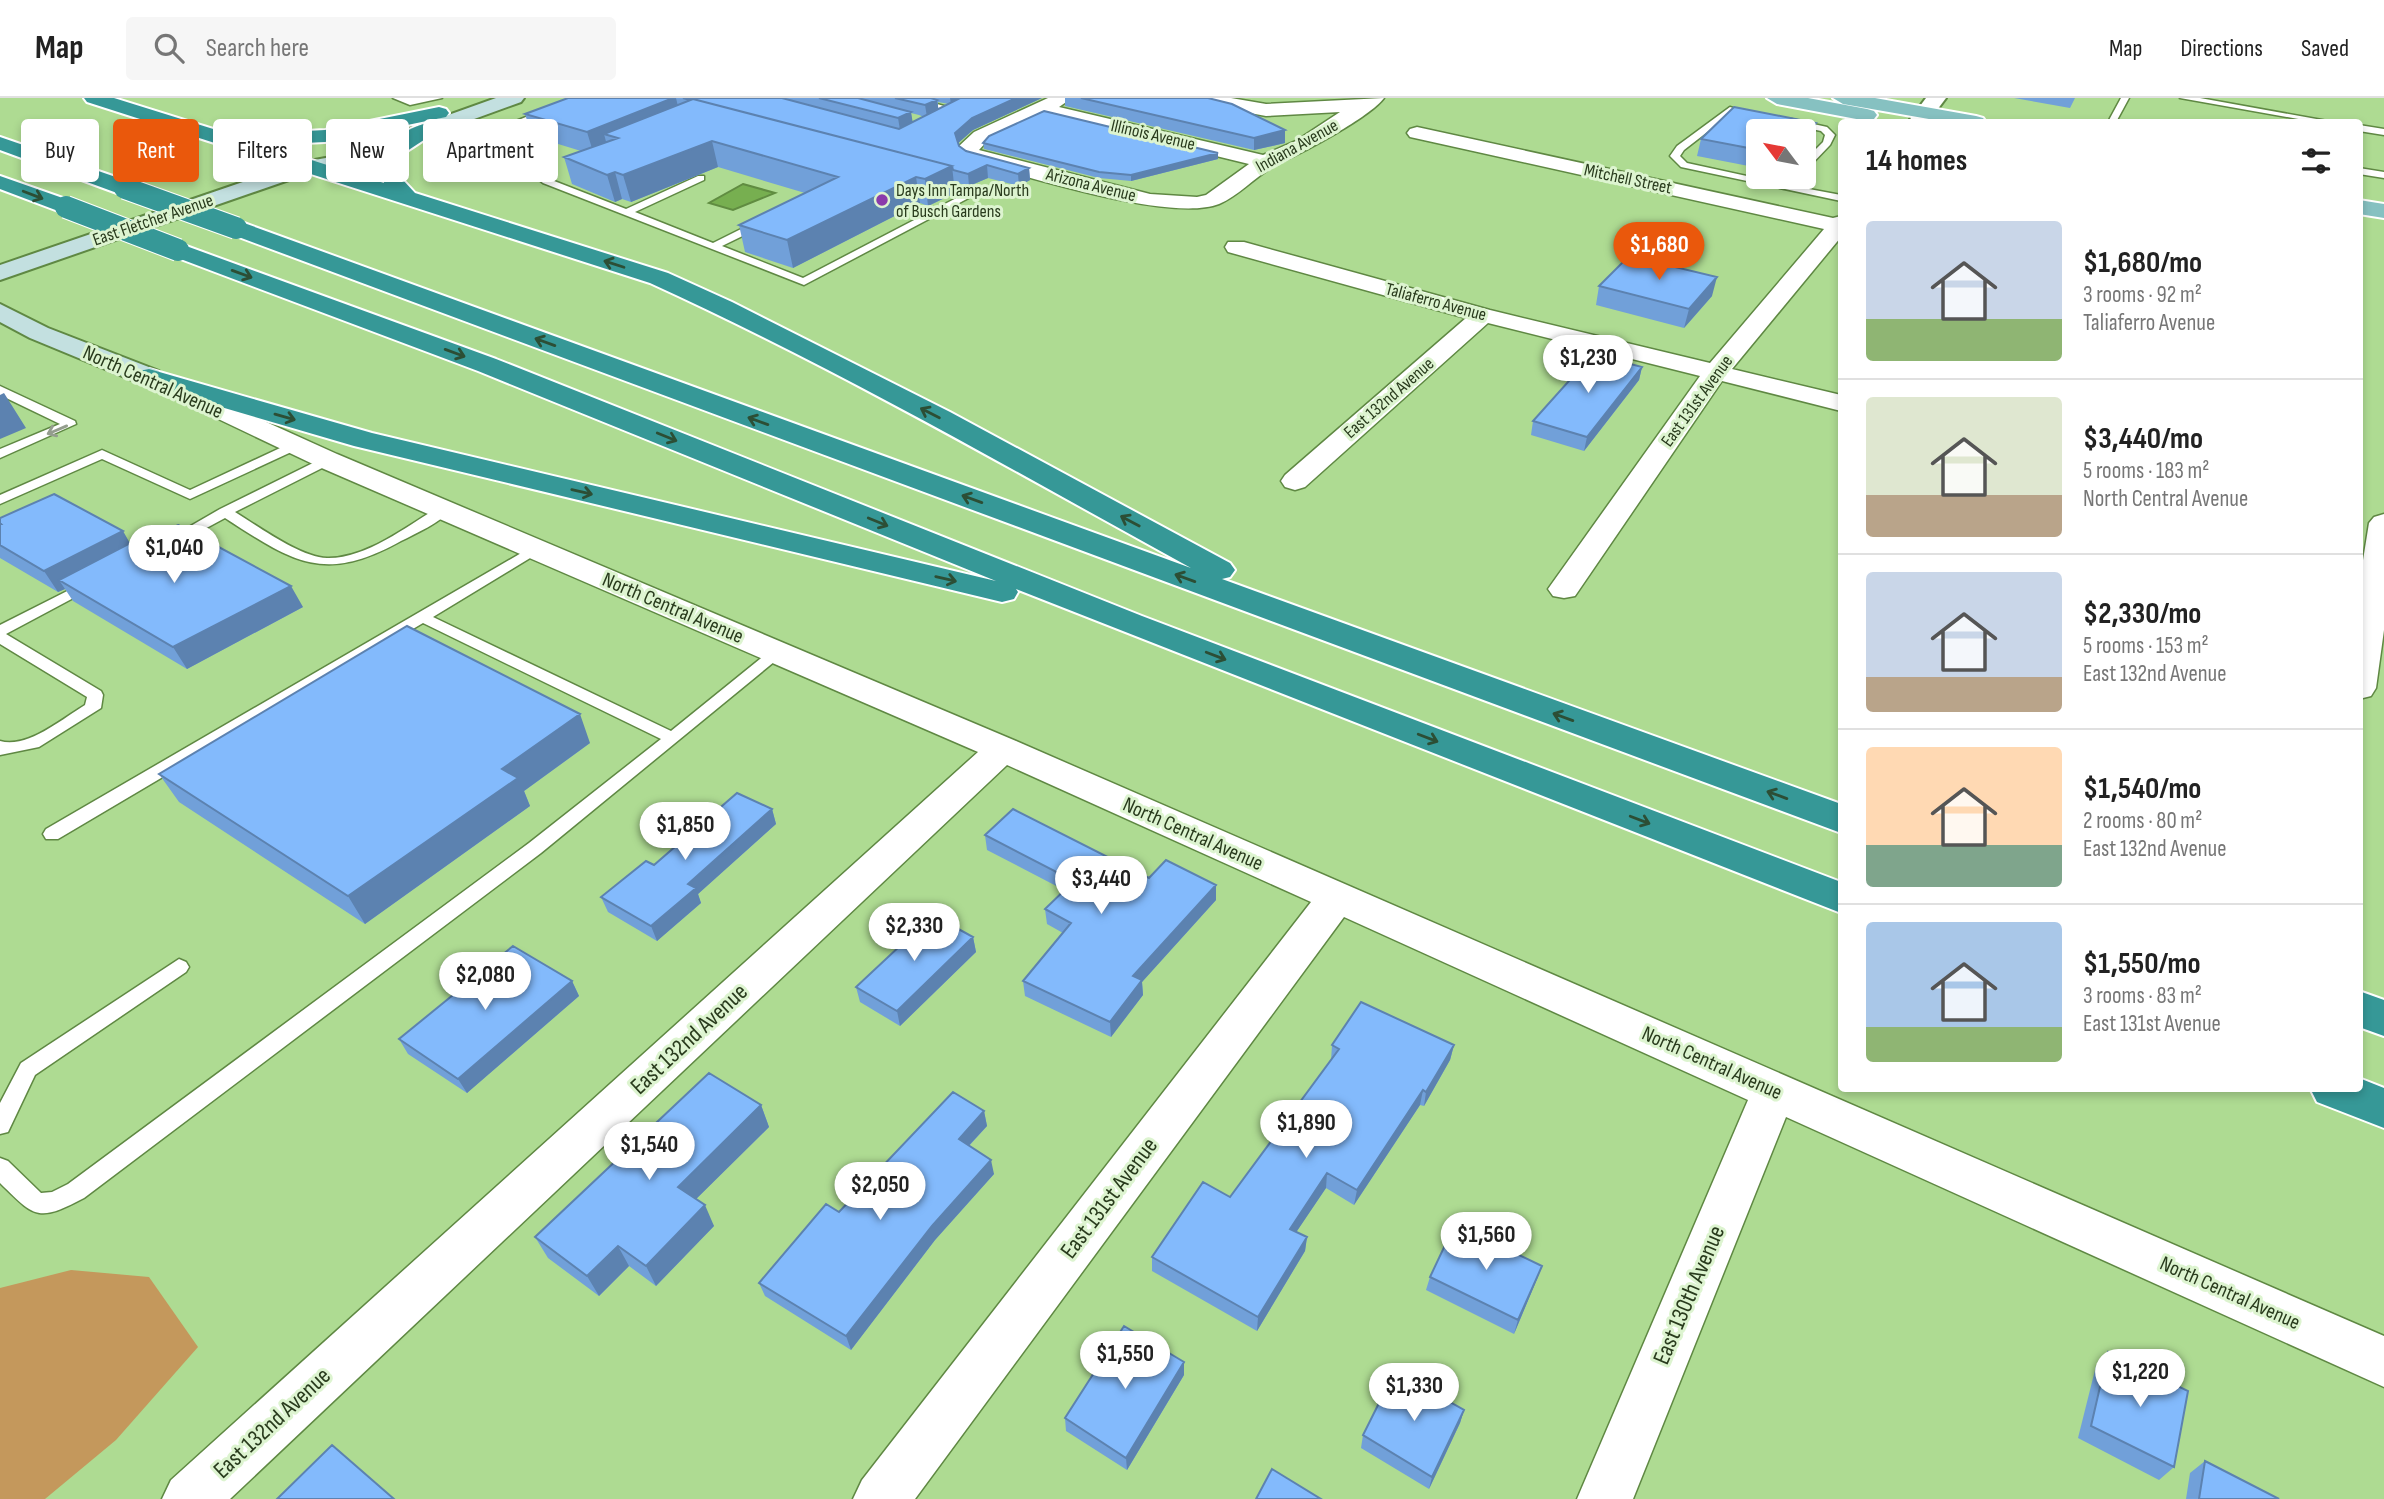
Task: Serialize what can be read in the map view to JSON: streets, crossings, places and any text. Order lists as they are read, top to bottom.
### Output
{
  "streets": {
    "main road": ["East Fletcher Avenue", "North Central Avenue"],
    "street": [
      "Illinois Avenue",
      "Indiana Avenue",
      "Mitchell Street",
      "Arizona Avenue",
      "Taliaferro Avenue",
      "East 132nd Avenue",
      "East 131st Avenue",
      "East 130th Avenue"
    ]
  },
  "crossings": [
    ["Illinois Avenue", "Indiana Avenue"],
    ["Illinois Avenue", "Arizona Avenue"],
    ["Indiana Avenue", "Arizona Avenue"],
    ["Taliaferro Avenue", "East 132nd Avenue"],
    ["Taliaferro Avenue", "East 131st Avenue"],
    ["North Central Avenue", "East 132nd Avenue"],
    ["North Central Avenue", "East 131st Avenue"],
    ["North Central Avenue", "East 130th Avenue"]
  ],
  "places": ["Days Inn Tampa/North of Busch Gardens"],
  "north": "top left",
  "page": {
    "header": "Map",
    "search": "Search here",
    "nav": ["Map", "Directions", "Saved"],
    "chip": [
      "Buy",
      "Rent",
      "Filters",
      "New",
      "Apartment"
    ],
    "heading": "14 homes",
    "list": [
      {
        "name": "$1,680/mo",
        "note": "3 rooms · 92 m² · Taliaferro Avenue"
      },
      {
        "name": "$3,440/mo",
        "note": "5 rooms · 183 m² · North Central Avenue"
      },
      {
        "name": "$2,330/mo",
        "note": "5 rooms · 153 m² · East 132nd Avenue"
      },
      {
        "name": "$1,540/mo",
        "note": "2 rooms · 80 m² · East 132nd Avenue"
      },
      {
        "name": "$1,550/mo",
        "note": "3 rooms · 83 m² · East 131st Avenue"
      }
    ],
    "price": [
      "$1,680",
      "$1,230",
      "$1,040",
      "$1,850",
      "$3,440",
      "$2,330",
      "$2,080",
      "$1,890",
      "$1,540",
      "$2,050",
      "$1,560",
      "$1,550",
      "$1,220",
      "$1,330"
    ]
  }
}
